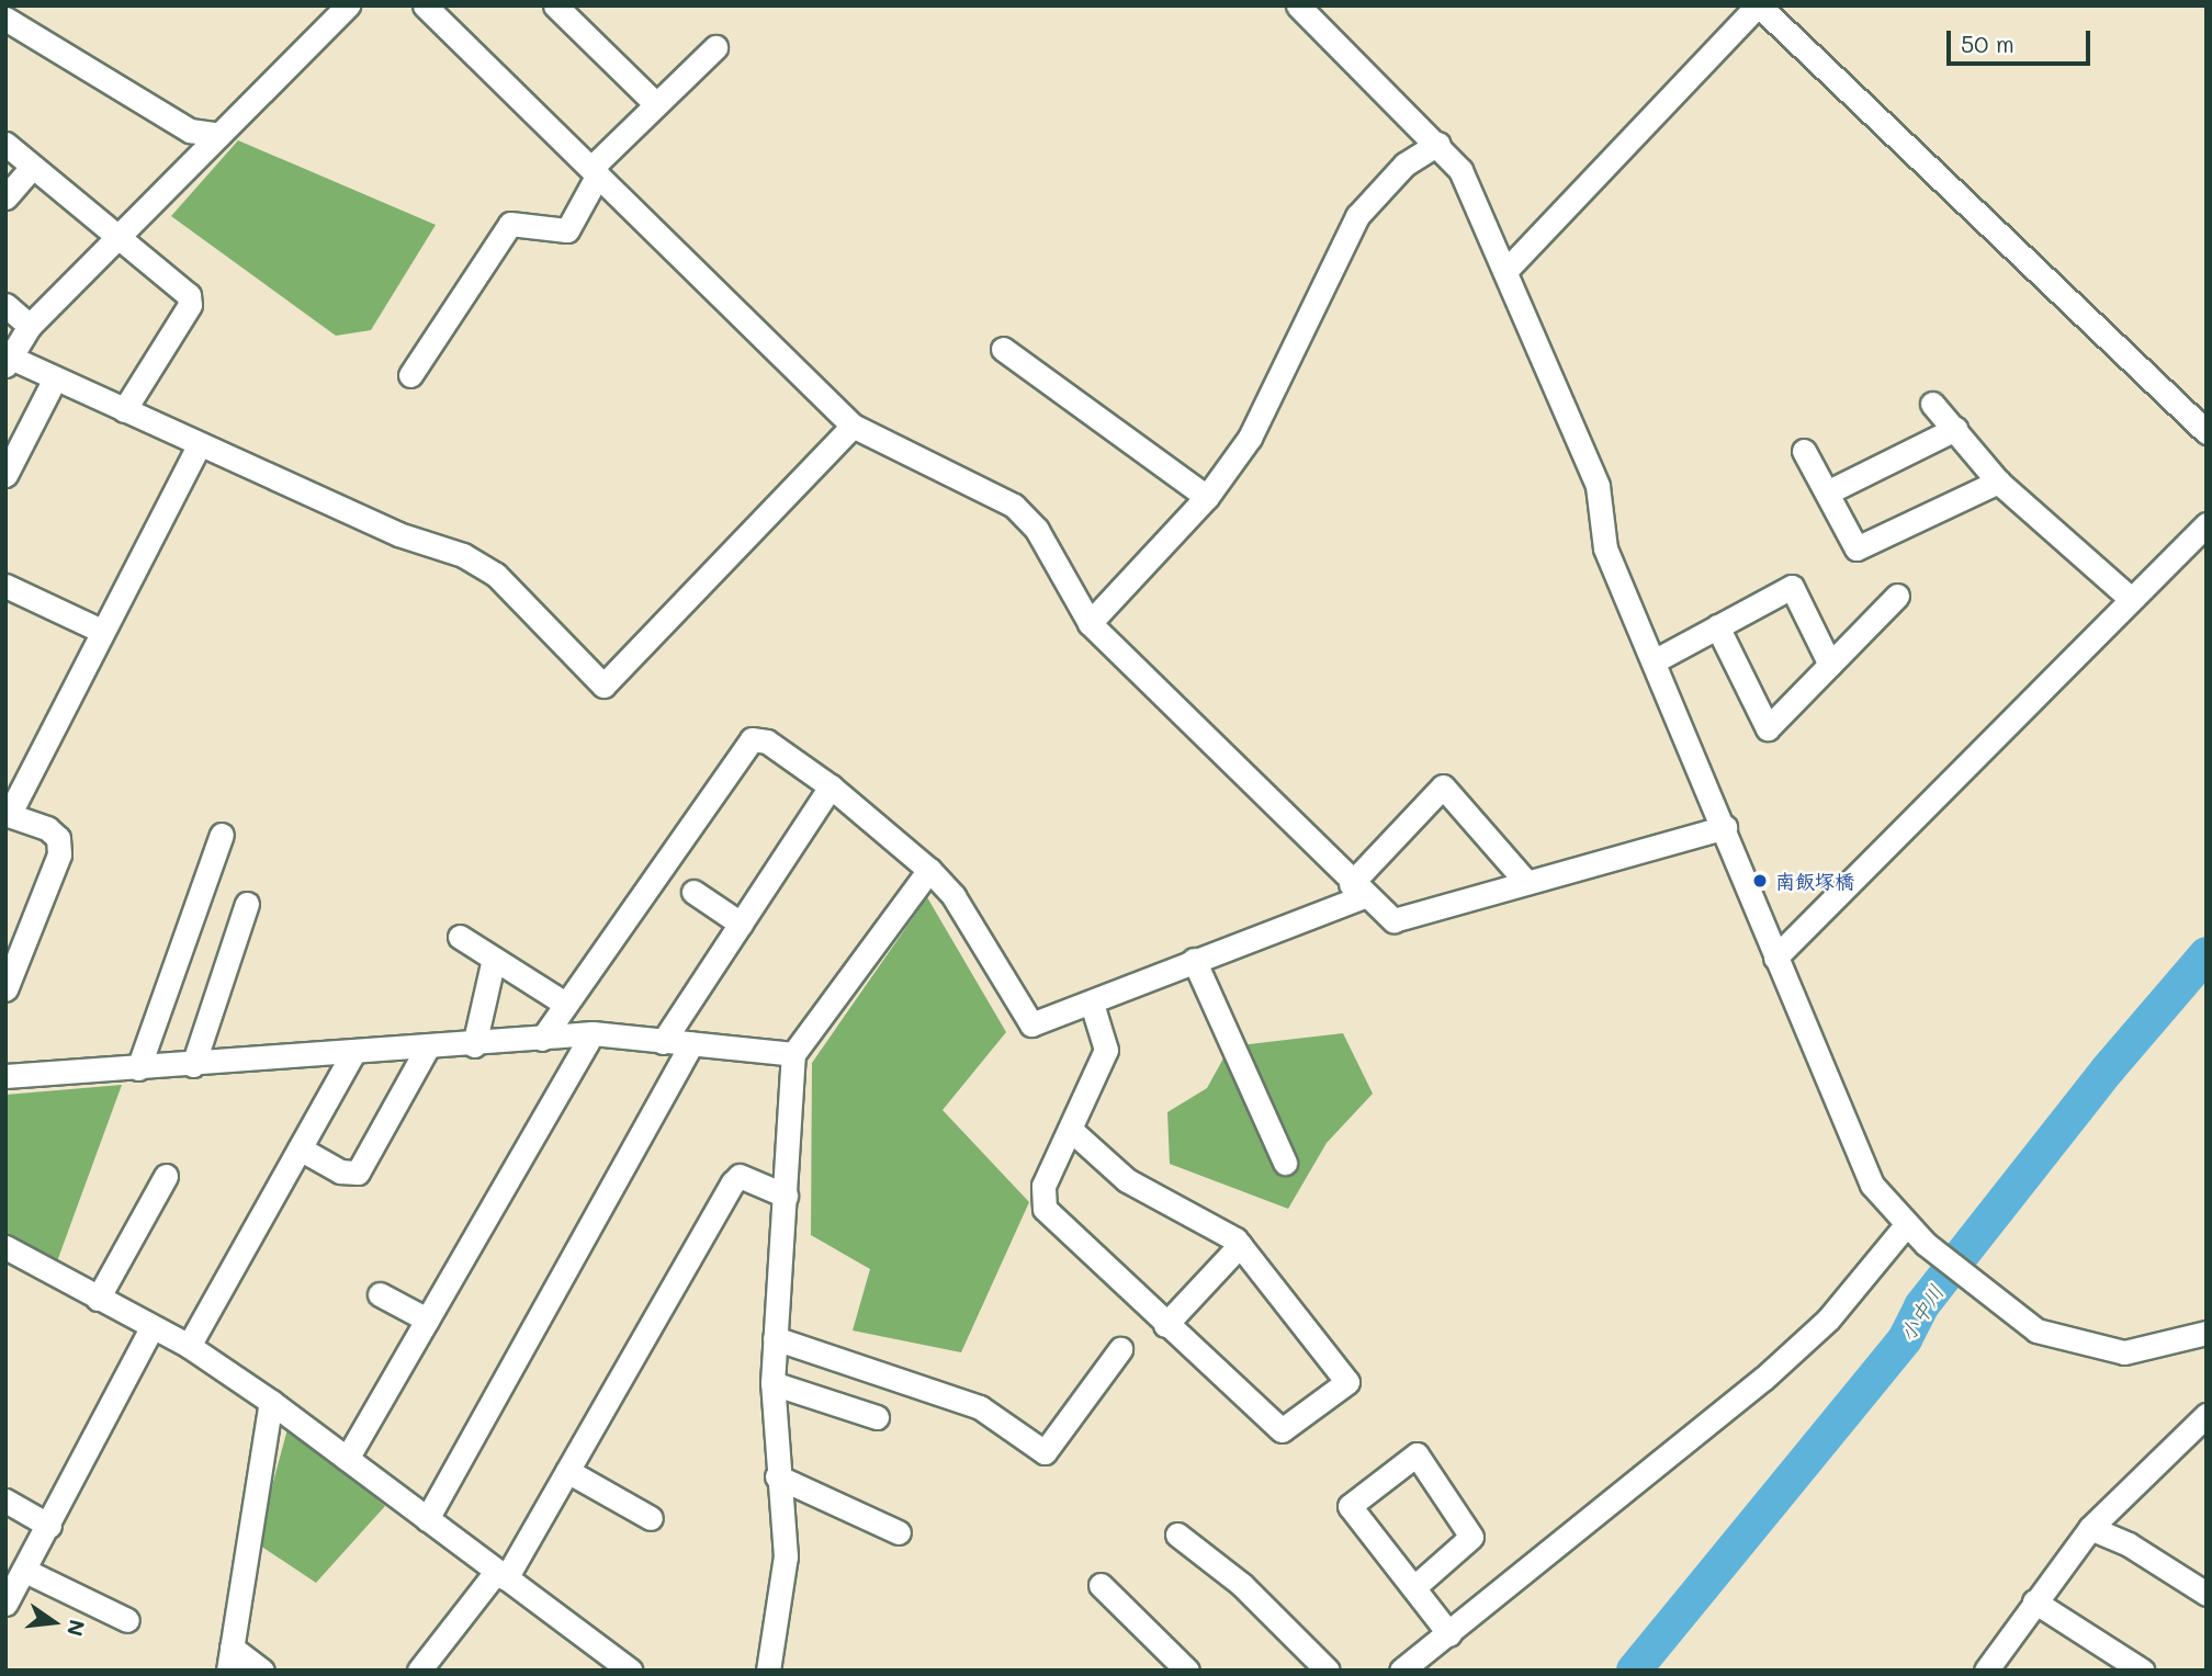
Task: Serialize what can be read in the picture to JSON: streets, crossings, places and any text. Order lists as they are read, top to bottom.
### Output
{
  "water": ["小中川"],
  "places": ["南飯塚橋"],
  "scale_bar": "50 m",
  "north": "right"
}
